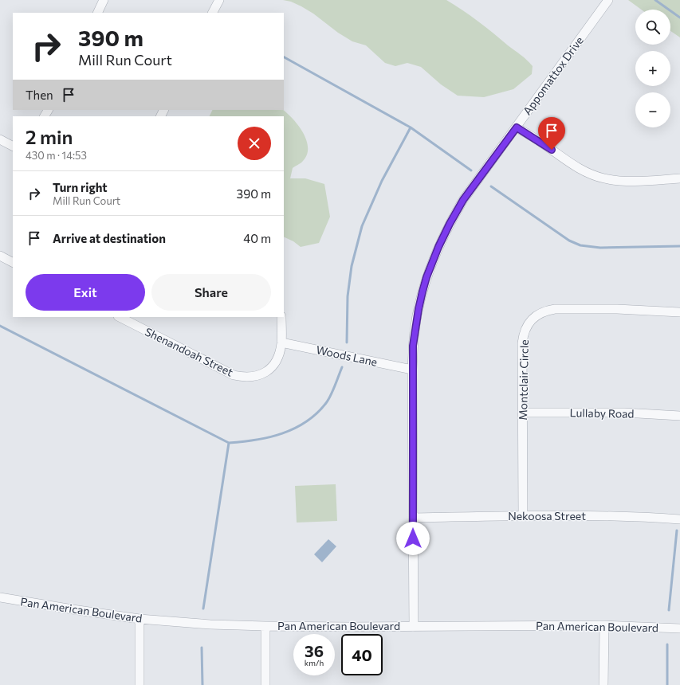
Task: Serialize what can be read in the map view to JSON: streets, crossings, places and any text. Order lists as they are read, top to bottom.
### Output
{
  "streets": {
    "street": [
      "Appomattox Drive",
      "Shenandoah Street",
      "Woods Lane",
      "Montclair Circle",
      "Lullaby Road",
      "Nekoosa Street",
      "Pan American Boulevard"
    ]
  },
  "crossings": [
    ["Appomattox Drive", "Woods Lane"],
    ["Appomattox Drive", "Nekoosa Street"],
    ["Appomattox Drive", "Pan American Boulevard"],
    ["Shenandoah Street", "Woods Lane"],
    ["Montclair Circle", "Lullaby Road"],
    ["Montclair Circle", "Nekoosa Street"]
  ],
  "page": {
    "map_buttons": ["+", "−"],
    "turn": ["390 m", "Mill Run Court"],
    "then": "Then",
    "heading": ["2 min", "430 m · 14:53"],
    "list": [
      {
        "name": "Turn right",
        "note": "Mill Run Court",
        "value": "390 m"
      },
      {
        "name": "Arrive at destination",
        "value": "40 m"
      }
    ],
    "buttons": ["Exit", "Share"],
    "speed": "36 km/h",
    "limit": "40"
  }
}
